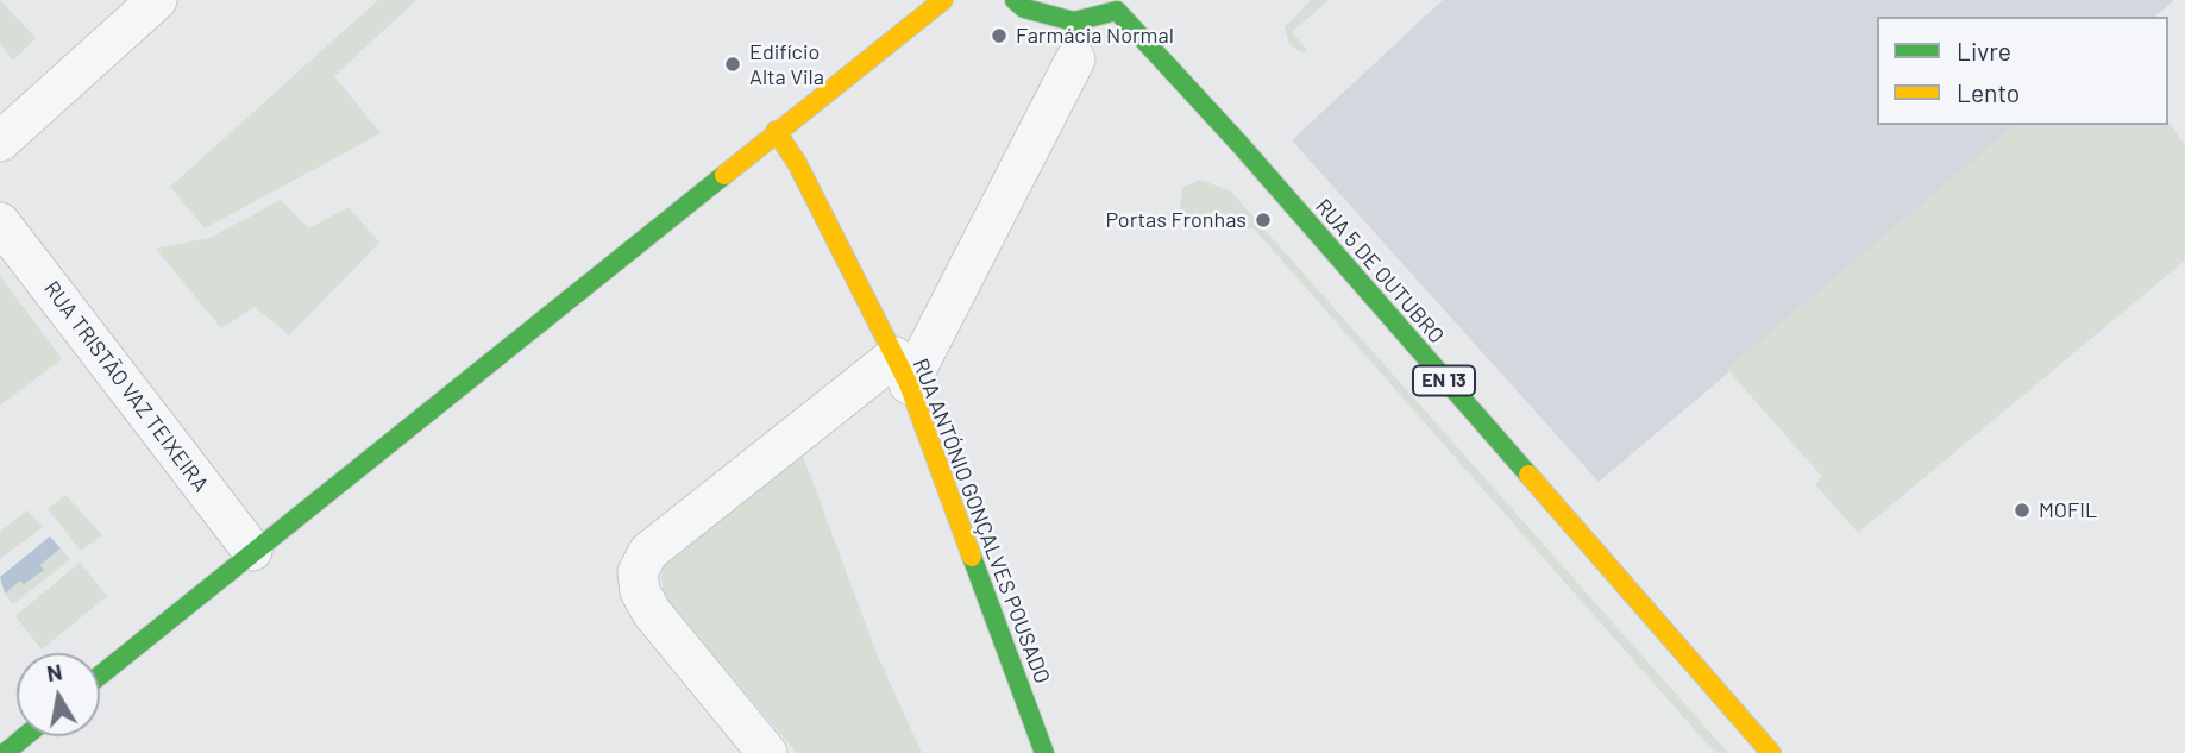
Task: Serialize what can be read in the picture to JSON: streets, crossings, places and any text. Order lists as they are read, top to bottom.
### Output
{
  "streets": {
    "main road": ["RUA 5 DE OUTUBRO", "EN 13", "RUA ANTÓNIO GONÇALVES POUSADO"],
    "street": ["RUA TRISTÃO VAZ TEIXEIRA"]
  },
  "places": [
    "Farmácia Normal",
    "Edifício Alta Vila",
    "Portas Fronhas",
    "MOFIL"
  ],
  "legend": ["Livre", "Lento"],
  "north": "top"
}
